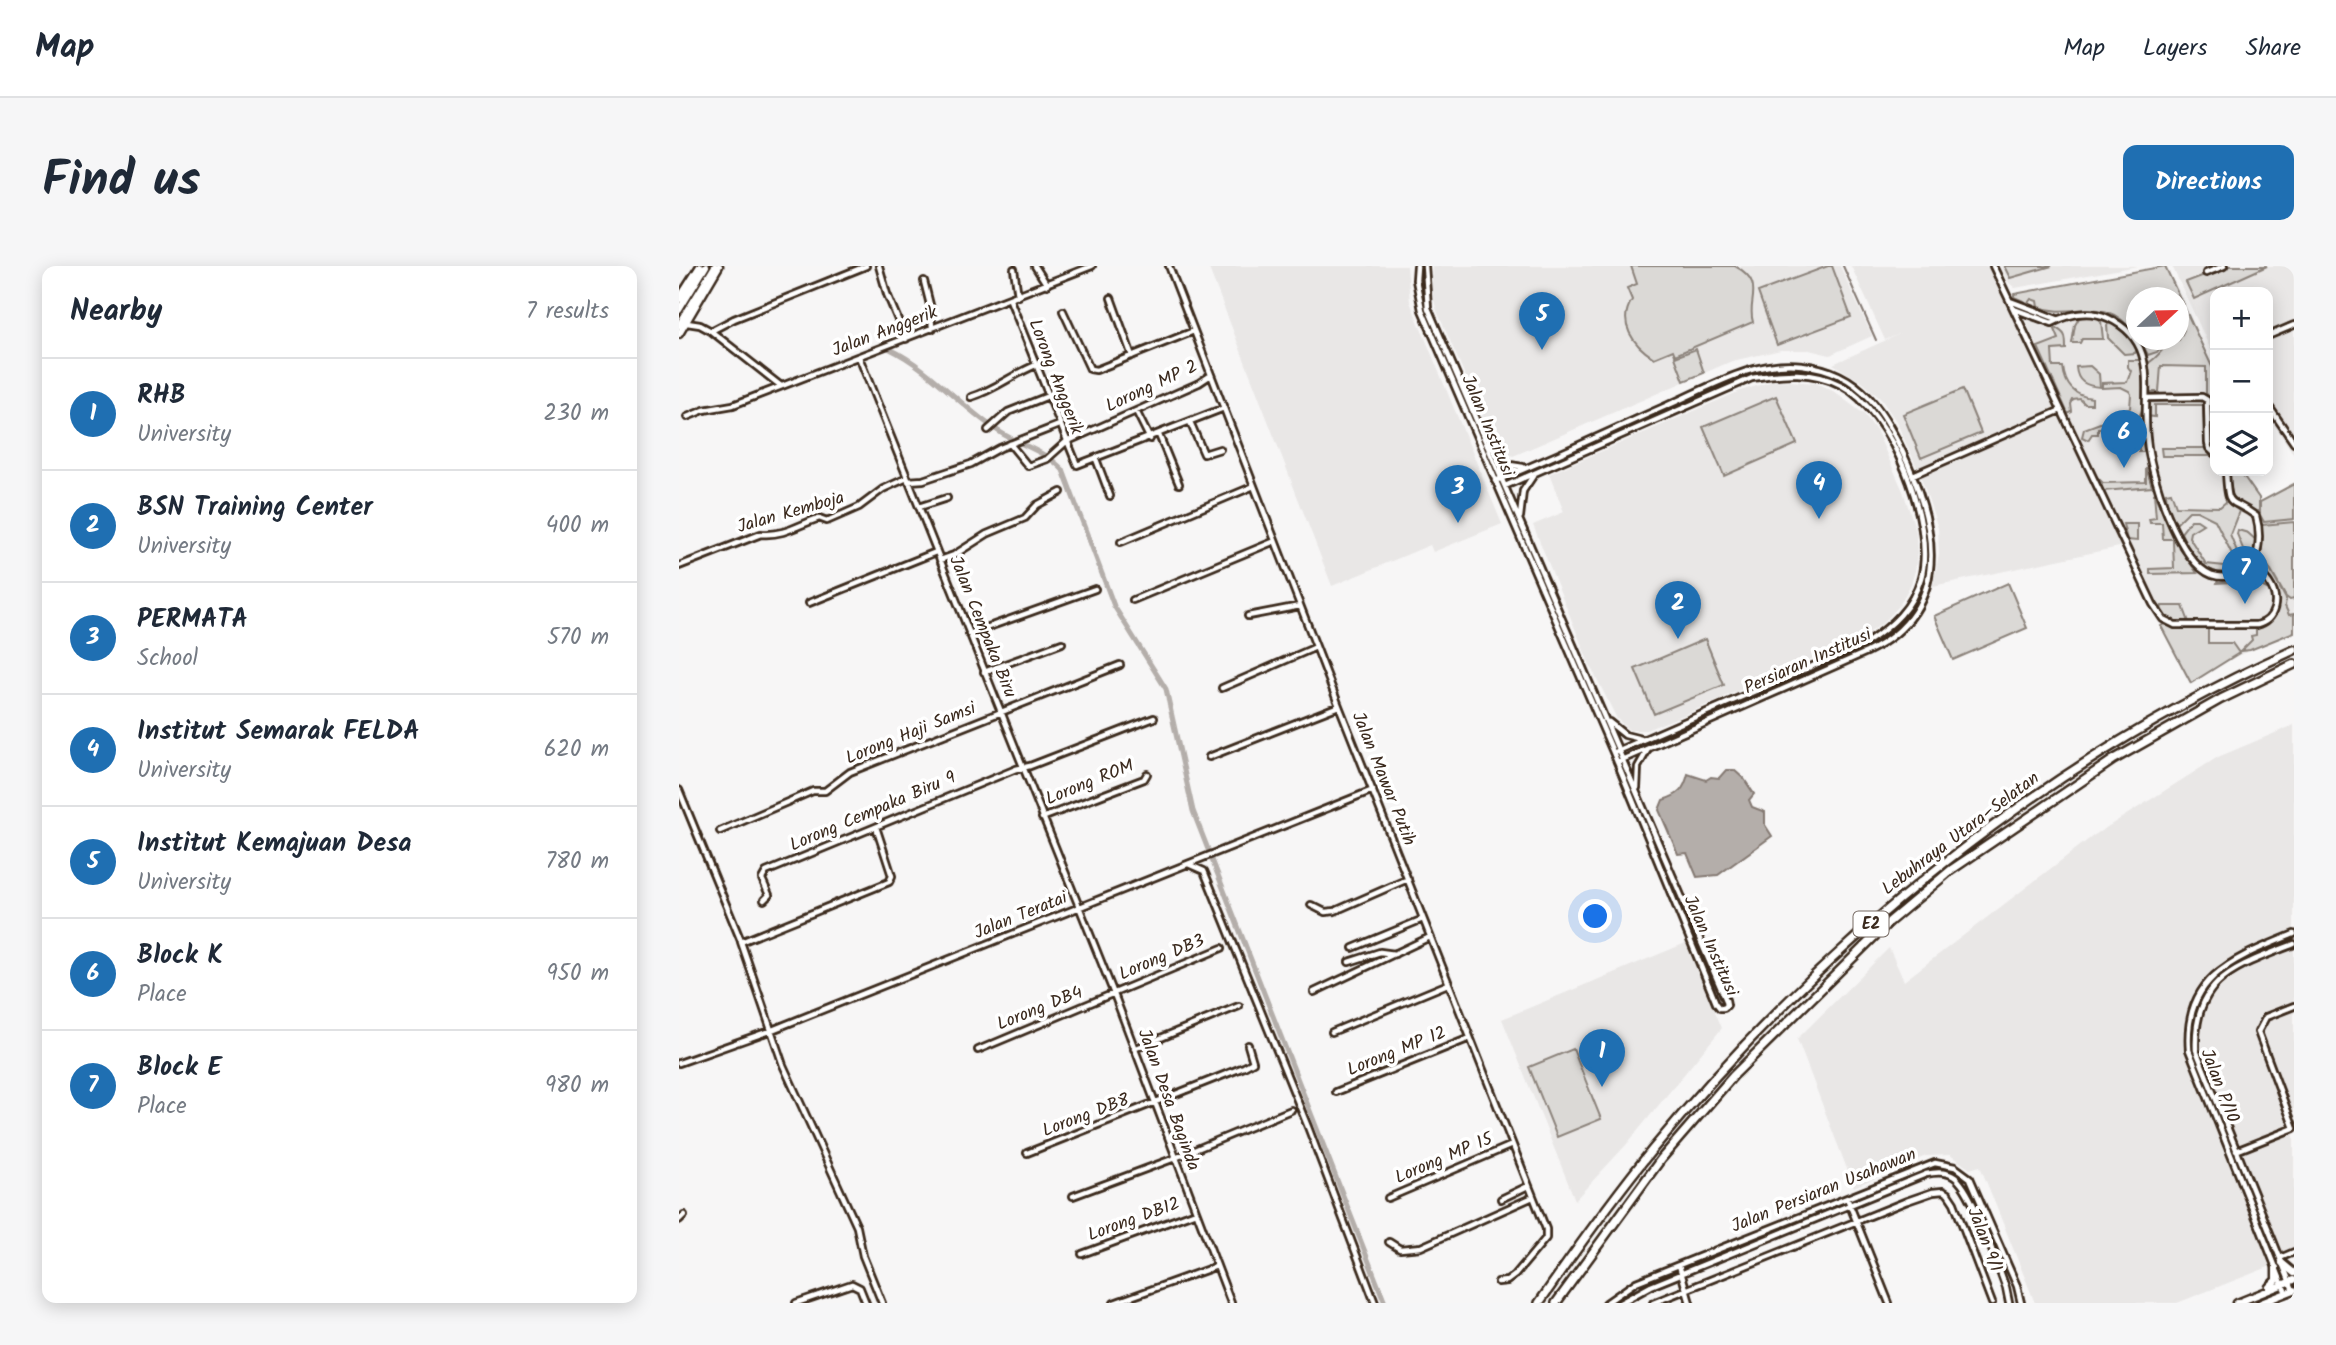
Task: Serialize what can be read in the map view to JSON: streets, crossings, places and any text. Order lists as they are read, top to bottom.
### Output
{
  "streets": {
    "highway": ["Lebuhraya Utara–Selatan", "E2"],
    "street": [
      "Jalan Anggerik",
      "Lorong Anggerik",
      "Lorong MP 2",
      "Jalan Institusi",
      "Jalan Kemboja",
      "Jalan Cempaka Biru",
      "Persiaran Institusi",
      "Lorong Haji Samsi",
      "Jalan Mawar Putih",
      "Lorong ROM",
      "Lorong Cempaka Biru 9",
      "Jalan Teratai",
      "Lorong DB3",
      "Lorong DB4",
      "Lorong MP 12",
      "Jalan P/10",
      "Jalan Desa Baginda",
      "Lorong DB8",
      "Lorong MP 15",
      "Jalan Persiaran Usahawan",
      "Lorong DB12",
      "Jalan 9/1"
    ]
  },
  "crossings": [
    ["Jalan Anggerik", "Lorong Anggerik"],
    ["Jalan Anggerik", "Jalan Cempaka Biru"],
    ["Lorong Anggerik", "Lorong MP 2"],
    ["Lorong MP 2", "Jalan Mawar Putih"],
    ["Jalan Institusi", "Persiaran Institusi"],
    ["Jalan Kemboja", "Jalan Cempaka Biru"],
    ["Jalan Cempaka Biru", "Lorong Haji Samsi"],
    ["Jalan Cempaka Biru", "Lorong ROM"],
    ["Jalan Cempaka Biru", "Lorong Cempaka Biru 9"],
    ["Jalan Cempaka Biru", "Jalan Teratai"],
    ["Jalan Cempaka Biru", "Jalan Desa Baginda"],
    ["Jalan Mawar Putih", "Jalan Teratai"],
    ["Jalan Mawar Putih", "Lorong MP 12"],
    ["Jalan Mawar Putih", "Lorong MP 15"],
    ["Jalan Teratai", "Jalan Desa Baginda"],
    ["Lorong DB3", "Lorong DB4"],
    ["Lorong DB3", "Jalan Desa Baginda"],
    ["Lorong DB4", "Jalan Desa Baginda"],
    ["Jalan Desa Baginda", "Lorong DB8"],
    ["Jalan Desa Baginda", "Lorong DB12"]
  ],
  "north": "right",
  "page": {
    "header": "Map",
    "nav": ["Map", "Layers", "Share"],
    "title": "Find us",
    "buttons": "Directions",
    "heading": ["Nearby", "7 results"],
    "map_buttons": ["+", "−"],
    "pins": [
      "5",
      "6",
      "4",
      "3",
      "7",
      "2",
      "1"
    ],
    "list": [
      {
        "mark": "1",
        "name": "RHB",
        "note": "University",
        "value": "230 m"
      },
      {
        "mark": "2",
        "name": "BSN Training Center",
        "note": "University",
        "value": "400 m"
      },
      {
        "mark": "3",
        "name": "PERMATA",
        "note": "School",
        "value": "570 m"
      },
      {
        "mark": "4",
        "name": "Institut Semarak FELDA",
        "note": "University",
        "value": "620 m"
      },
      {
        "mark": "5",
        "name": "Institut Kemajuan Desa",
        "note": "University",
        "value": "780 m"
      },
      {
        "mark": "6",
        "name": "Block K",
        "note": "Place",
        "value": "950 m"
      },
      {
        "mark": "7",
        "name": "Block E",
        "note": "Place",
        "value": "980 m"
      }
    ]
  }
}
